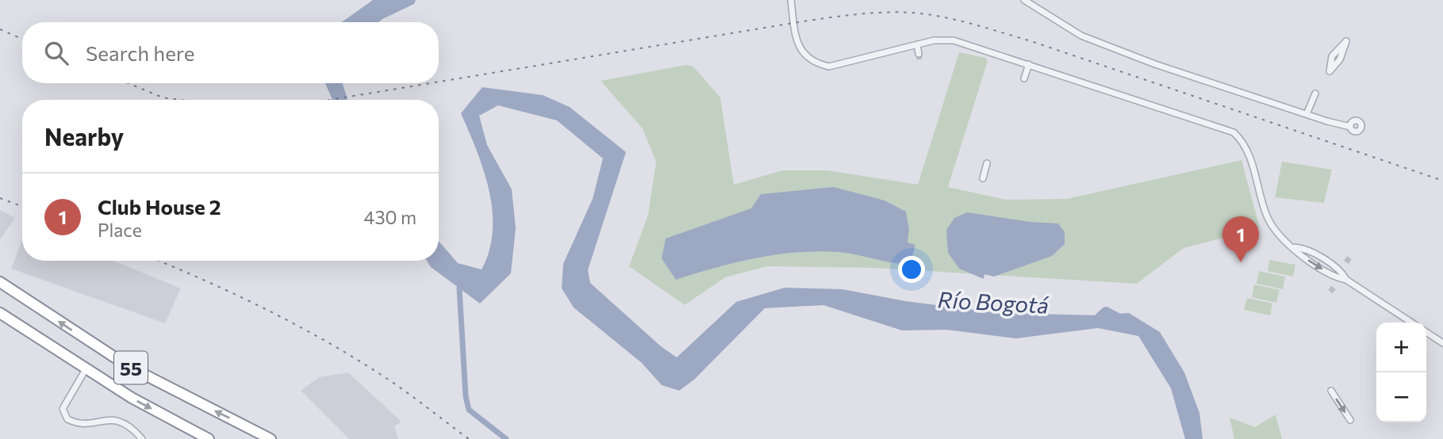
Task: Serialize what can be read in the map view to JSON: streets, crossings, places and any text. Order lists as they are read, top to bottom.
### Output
{
  "streets": {
    "highway": ["55"]
  },
  "water": ["Río Bogotá"],
  "page": {
    "search": "Search here",
    "heading": "Nearby",
    "list": [
      {
        "mark": "1",
        "name": "Club House 2",
        "note": "Place",
        "value": "430 m"
      }
    ],
    "pins": "1",
    "map_buttons": ["+", "−"]
  }
}
